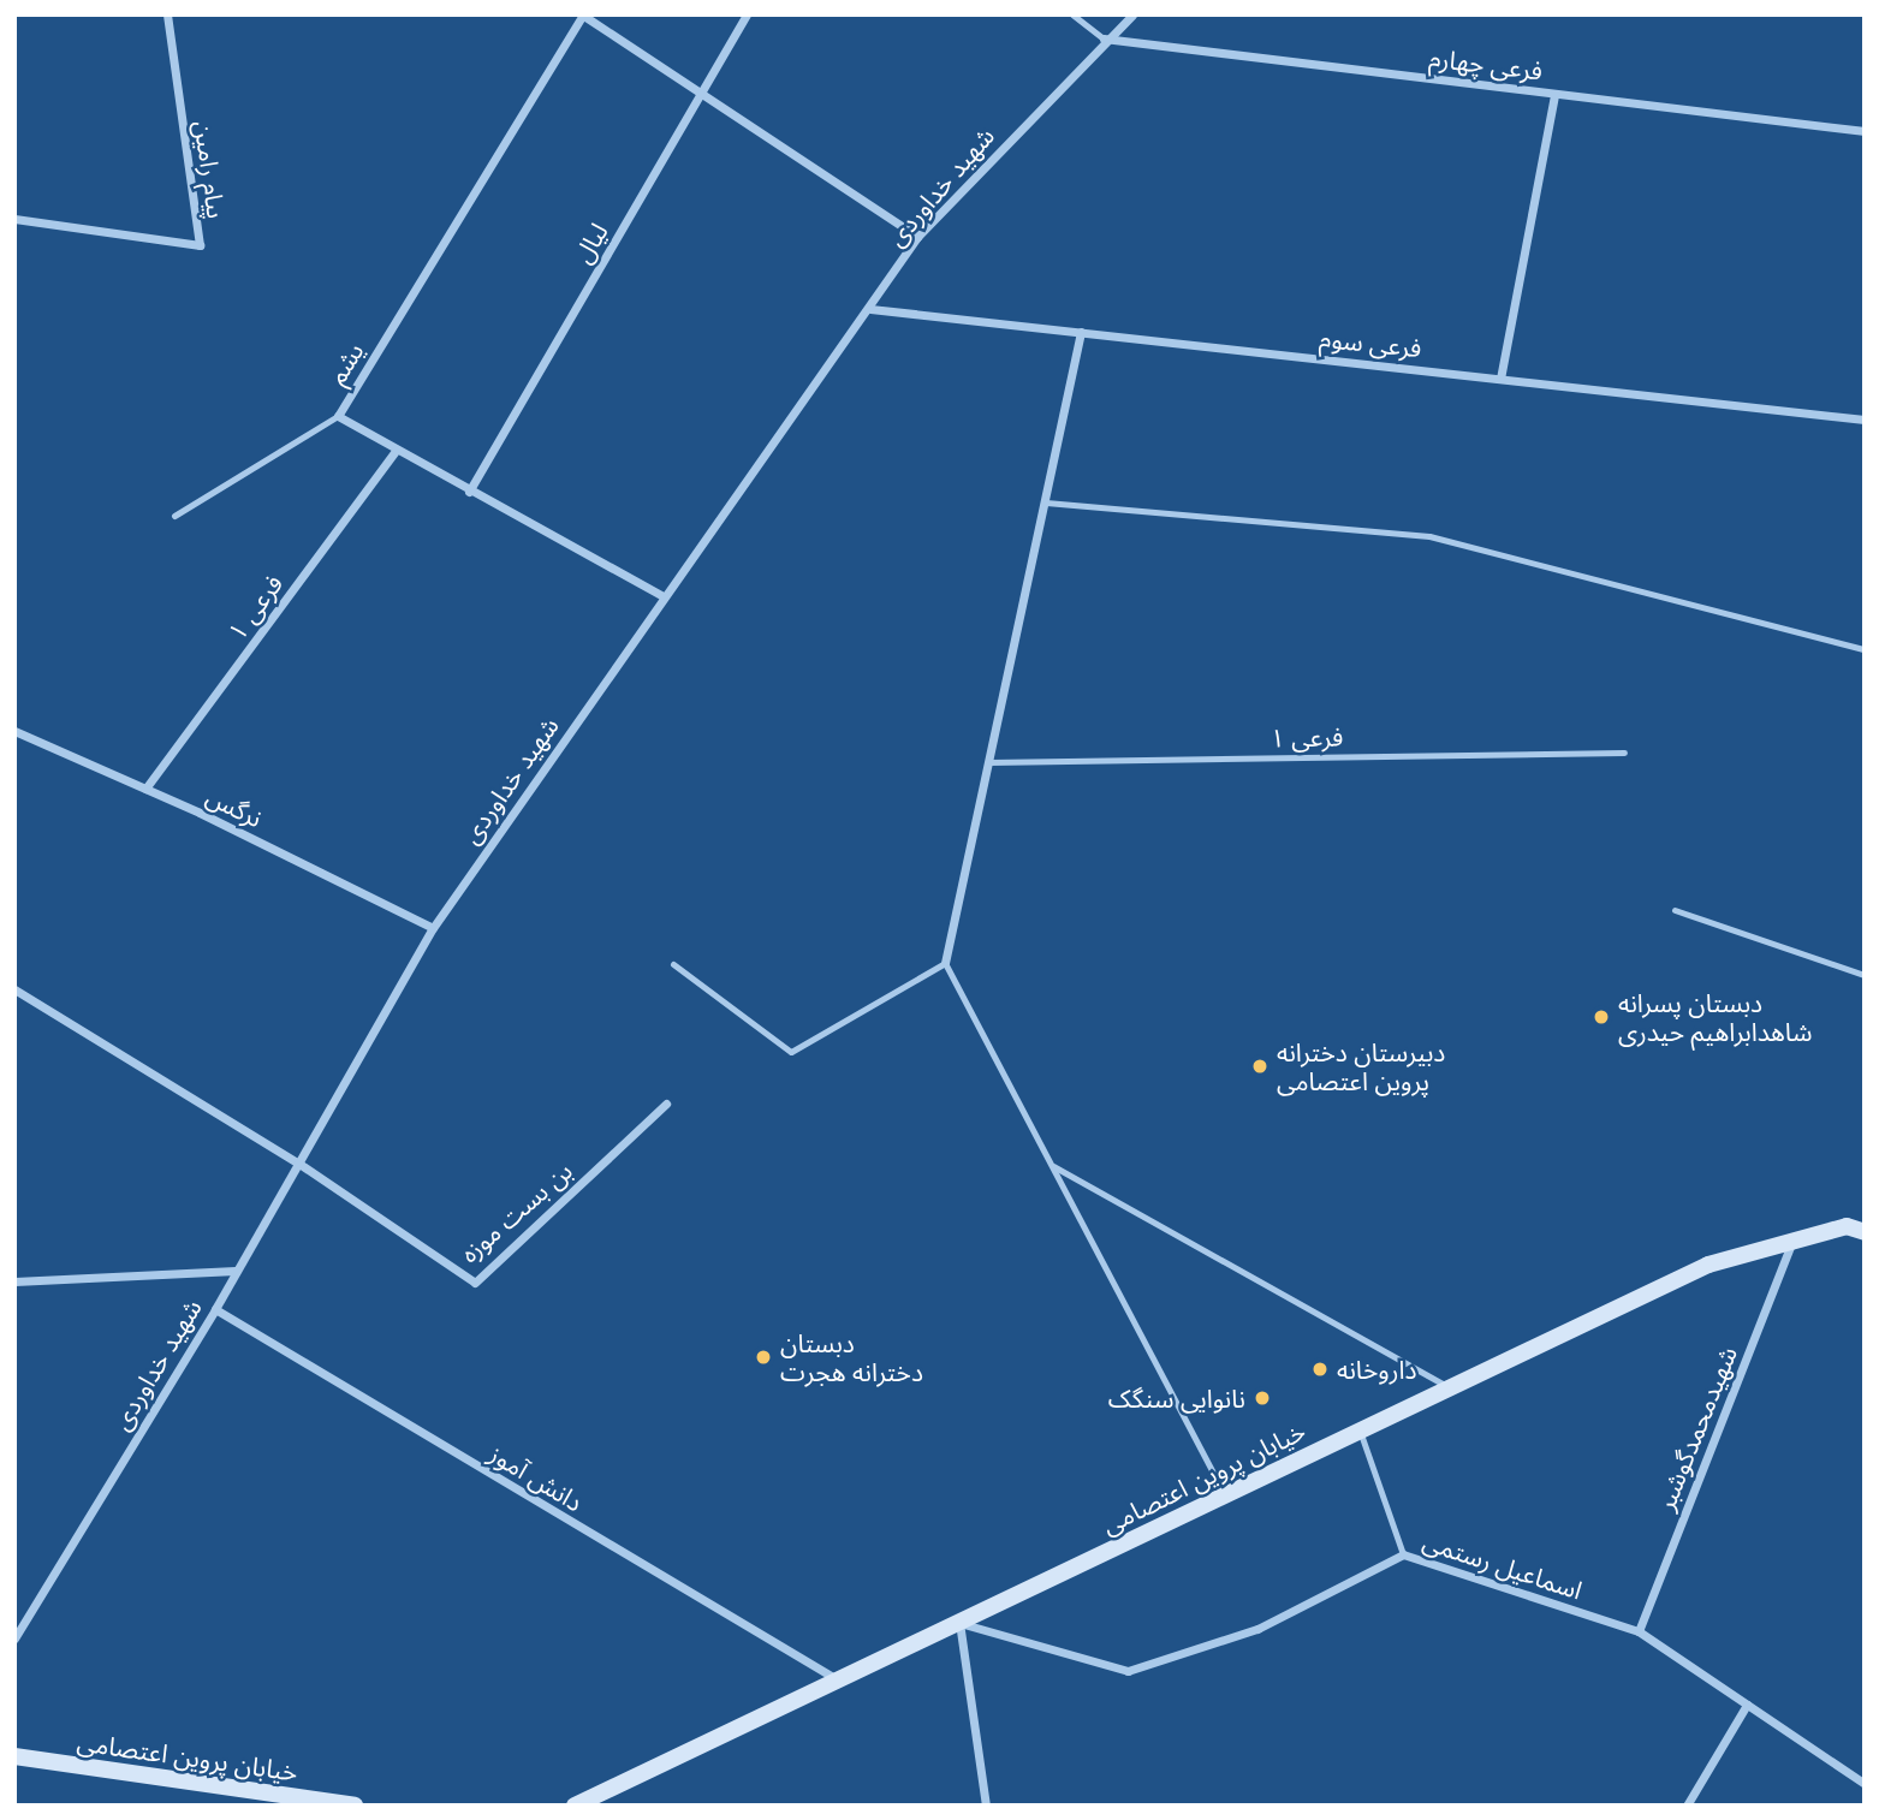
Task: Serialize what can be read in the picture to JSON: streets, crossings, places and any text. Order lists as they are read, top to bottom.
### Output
{
  "streets": {
    "street": [
      "فرعی چهارم",
      "پیام رامین",
      "شهید خداوردی",
      "لیال",
      "فرعی سوم",
      "یشم",
      "فرعی ۱",
      "نرگس",
      "بن بست موزه",
      "شهیدمحمدگوشبر",
      "دانش آموز",
      "خیابان پروین اعتصامی",
      "اسماعیل رستمی"
    ]
  },
  "crossings": [
    ["فرعی چهارم", "شهید خداوردی"],
    ["شهید خداوردی", "فرعی سوم"],
    ["شهید خداوردی", "یشم"],
    ["شهید خداوردی", "نرگس"],
    ["شهید خداوردی", "بن بست موزه"],
    ["شهید خداوردی", "دانش آموز"],
    ["لیال", "یشم"],
    ["یشم", "فرعی ۱"],
    ["فرعی ۱", "نرگس"],
    ["شهیدمحمدگوشبر", "خیابان پروین اعتصامی"],
    ["شهیدمحمدگوشبر", "اسماعیل رستمی"],
    ["دانش آموز", "خیابان پروین اعتصامی"],
    ["خیابان پروین اعتصامی", "اسماعیل رستمی"]
  ],
  "places": [
    "دبستان پسرانه شاهدابراهیم حیدری",
    "دبیرستان دخترانه پروین اعتصامی",
    "دبستان دخترانه هجرت",
    "داروخانه",
    "نانوایی سنگک"
  ]
}
